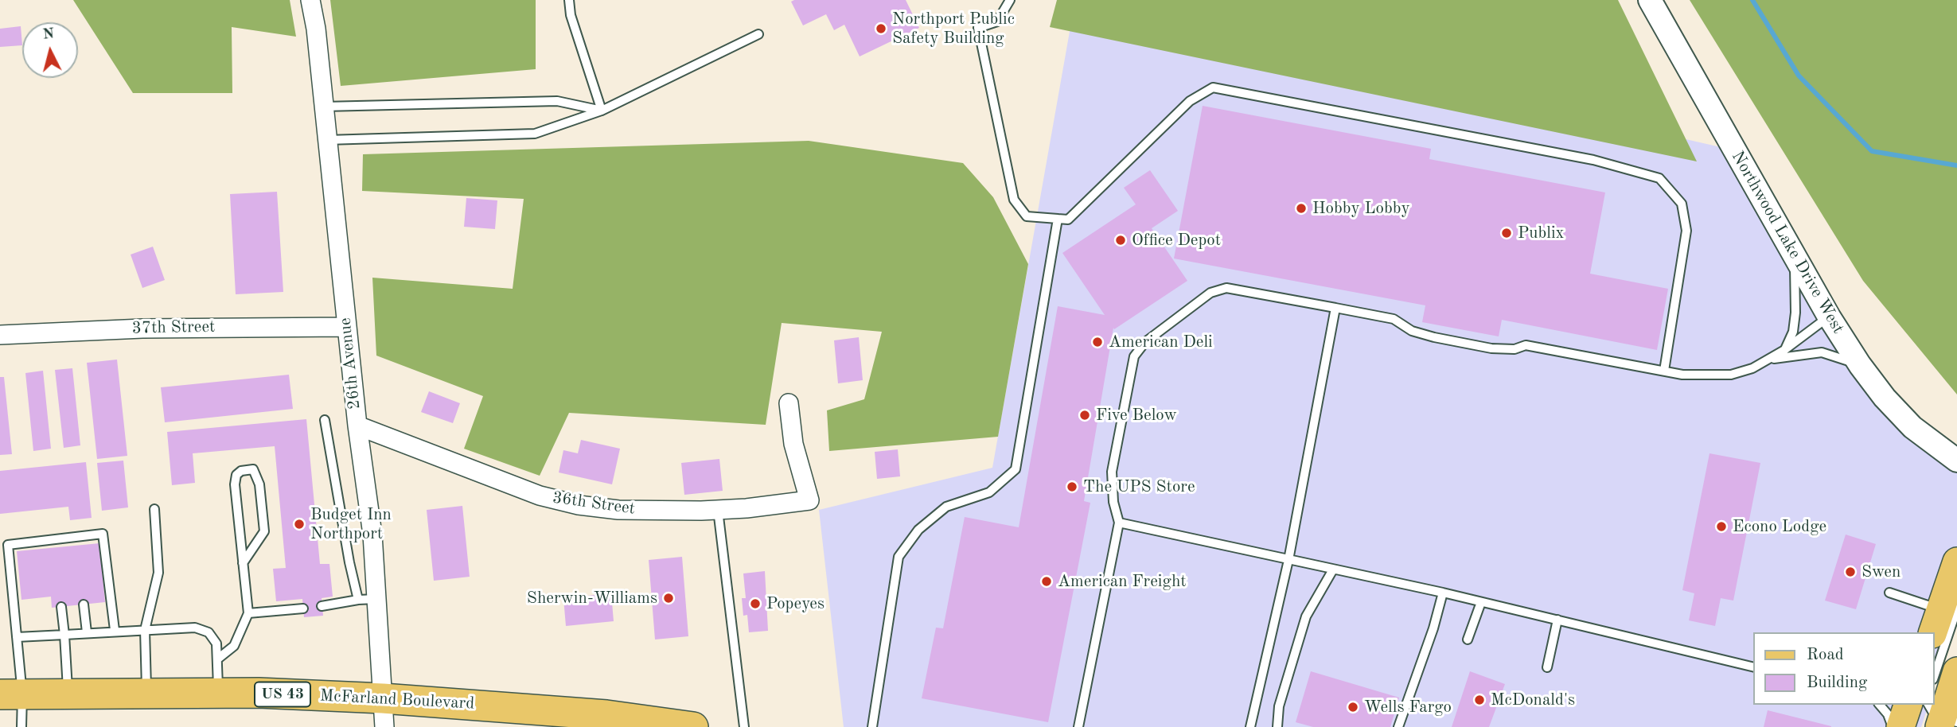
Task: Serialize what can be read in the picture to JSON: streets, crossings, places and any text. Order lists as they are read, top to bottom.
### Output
{
  "streets": {
    "highway": ["US 43", "McFarland Boulevard"],
    "street": [
      "Northwood Lake Drive West",
      "37th Street",
      "26th Avenue",
      "36th Street"
    ]
  },
  "crossings": [
    ["37th Street", "26th Avenue"],
    ["26th Avenue", "36th Street"],
    ["26th Avenue", "McFarland Boulevard"]
  ],
  "places": [
    "Northport Public Safety Building",
    "Hobby Lobby",
    "Publix",
    "Office Depot",
    "American Deli",
    "Five Below",
    "The UPS Store",
    "Budget Inn Northport",
    "Econo Lodge",
    "Swen",
    "American Freight",
    "Sherwin-Williams",
    "Popeyes",
    "McDonald's",
    "Wells Fargo"
  ],
  "legend": ["Road", "Building"],
  "north": "top"
}
